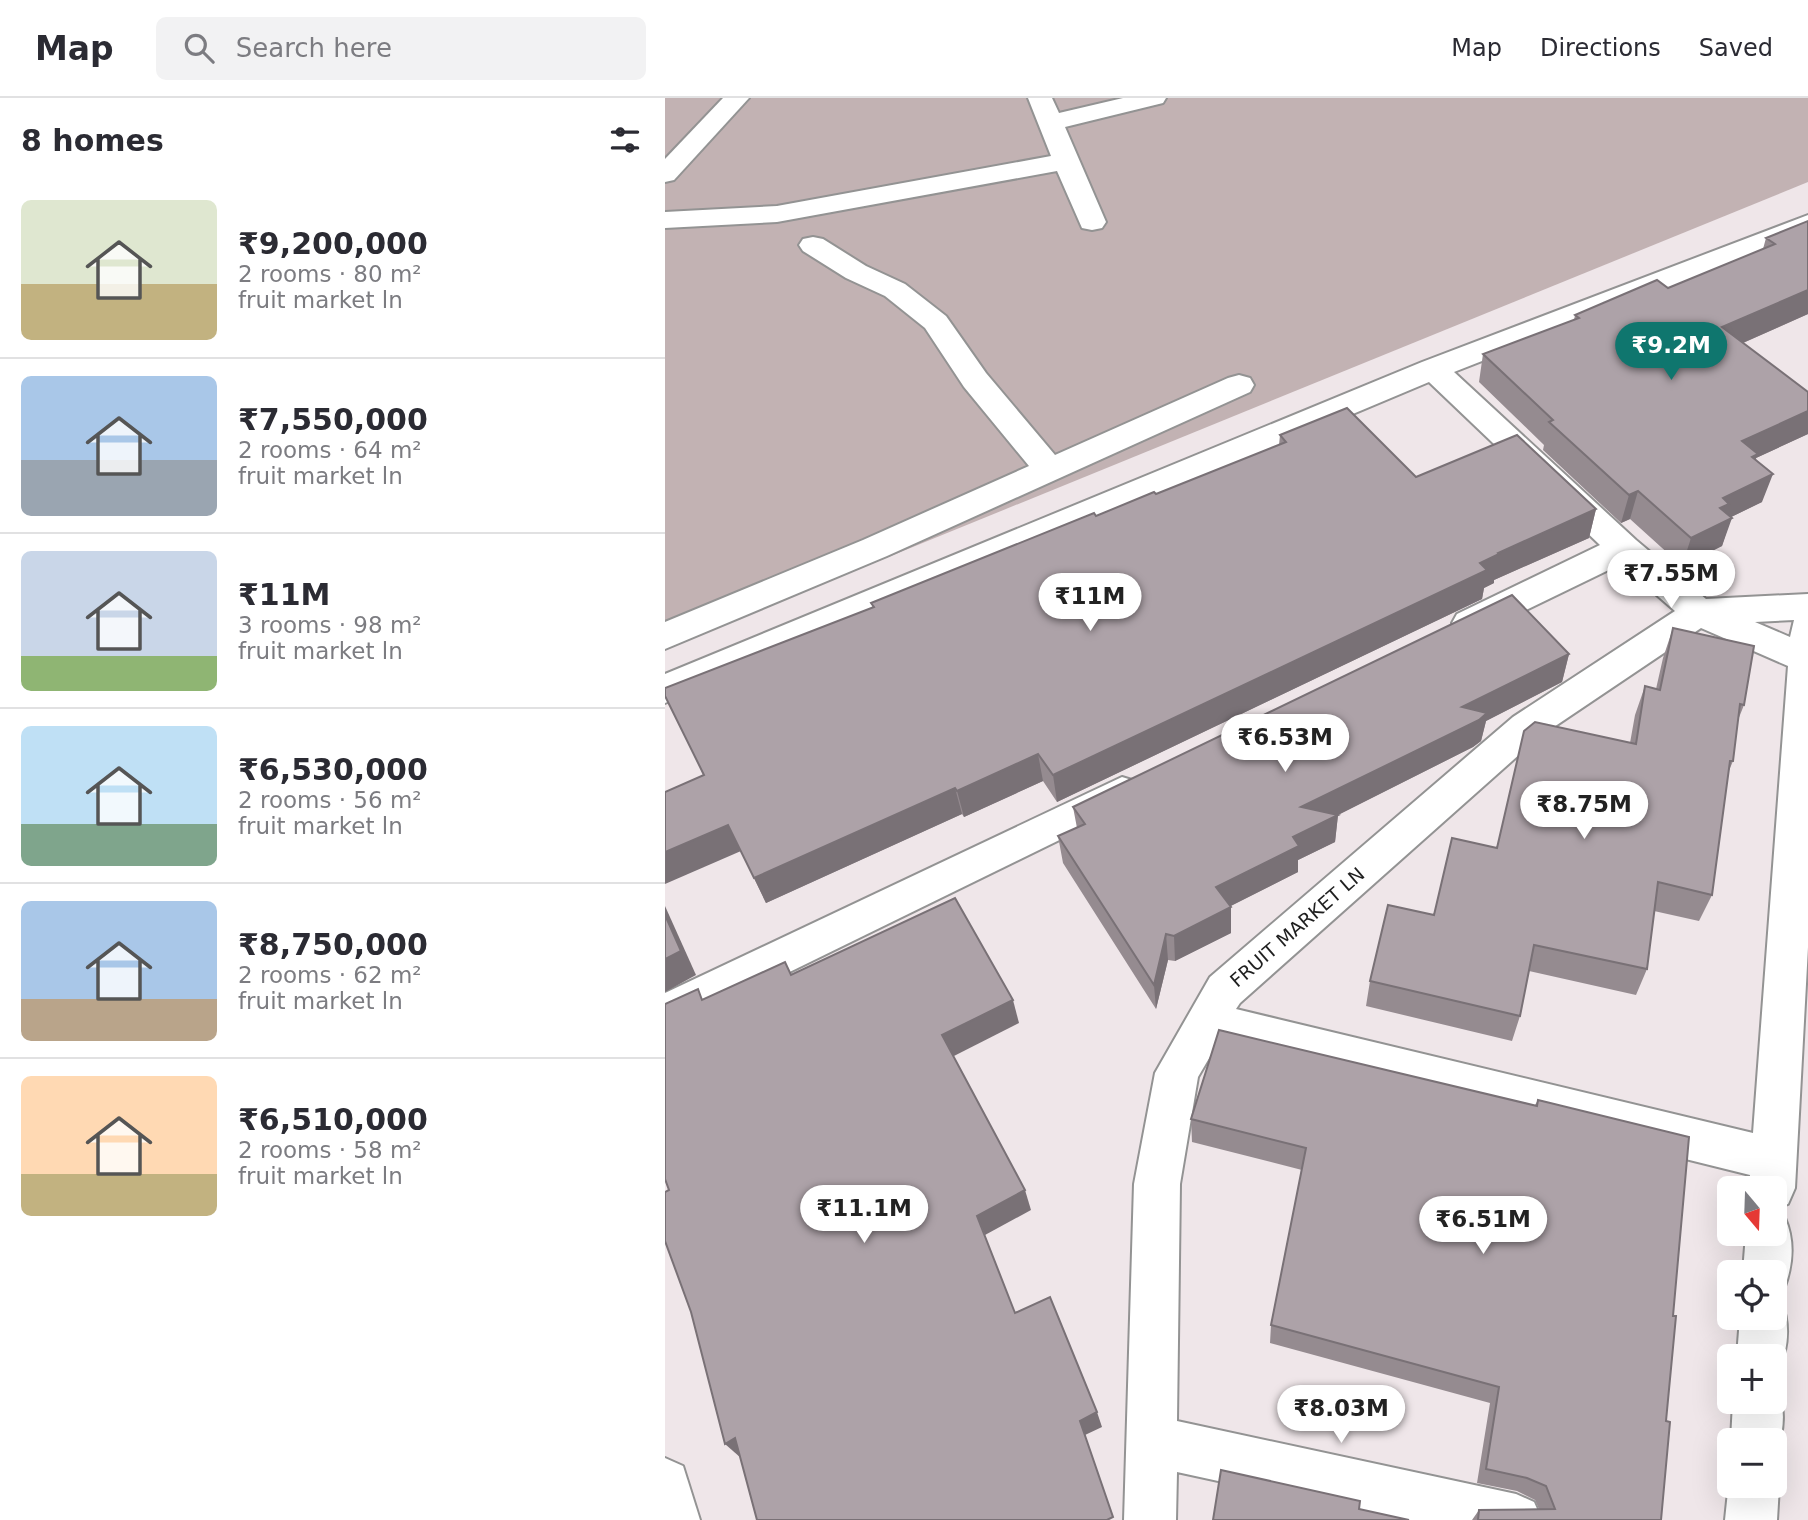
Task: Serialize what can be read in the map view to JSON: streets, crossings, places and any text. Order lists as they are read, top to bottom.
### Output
{
  "streets": {
    "street": ["FRUIT MARKET LN"]
  },
  "north": "bottom",
  "page": {
    "header": "Map",
    "search": "Search here",
    "nav": ["Map", "Directions", "Saved"],
    "heading": "8 homes",
    "list": [
      {
        "name": "₹9,200,000",
        "note": "2 rooms · 80 m² · fruit market ln"
      },
      {
        "name": "₹7,550,000",
        "note": "2 rooms · 64 m² · fruit market ln"
      },
      {
        "name": "₹11M",
        "note": "3 rooms · 98 m² · fruit market ln"
      },
      {
        "name": "₹6,530,000",
        "note": "2 rooms · 56 m² · fruit market ln"
      },
      {
        "name": "₹8,750,000",
        "note": "2 rooms · 62 m² · fruit market ln"
      },
      {
        "name": "₹6,510,000",
        "note": "2 rooms · 58 m² · fruit market ln"
      }
    ],
    "price": [
      "₹9.2M",
      "₹7.55M",
      "₹11M",
      "₹6.53M",
      "₹8.75M",
      "₹11.1M",
      "₹6.51M",
      "₹8.03M"
    ],
    "map_buttons": ["+", "−"]
  }
}
